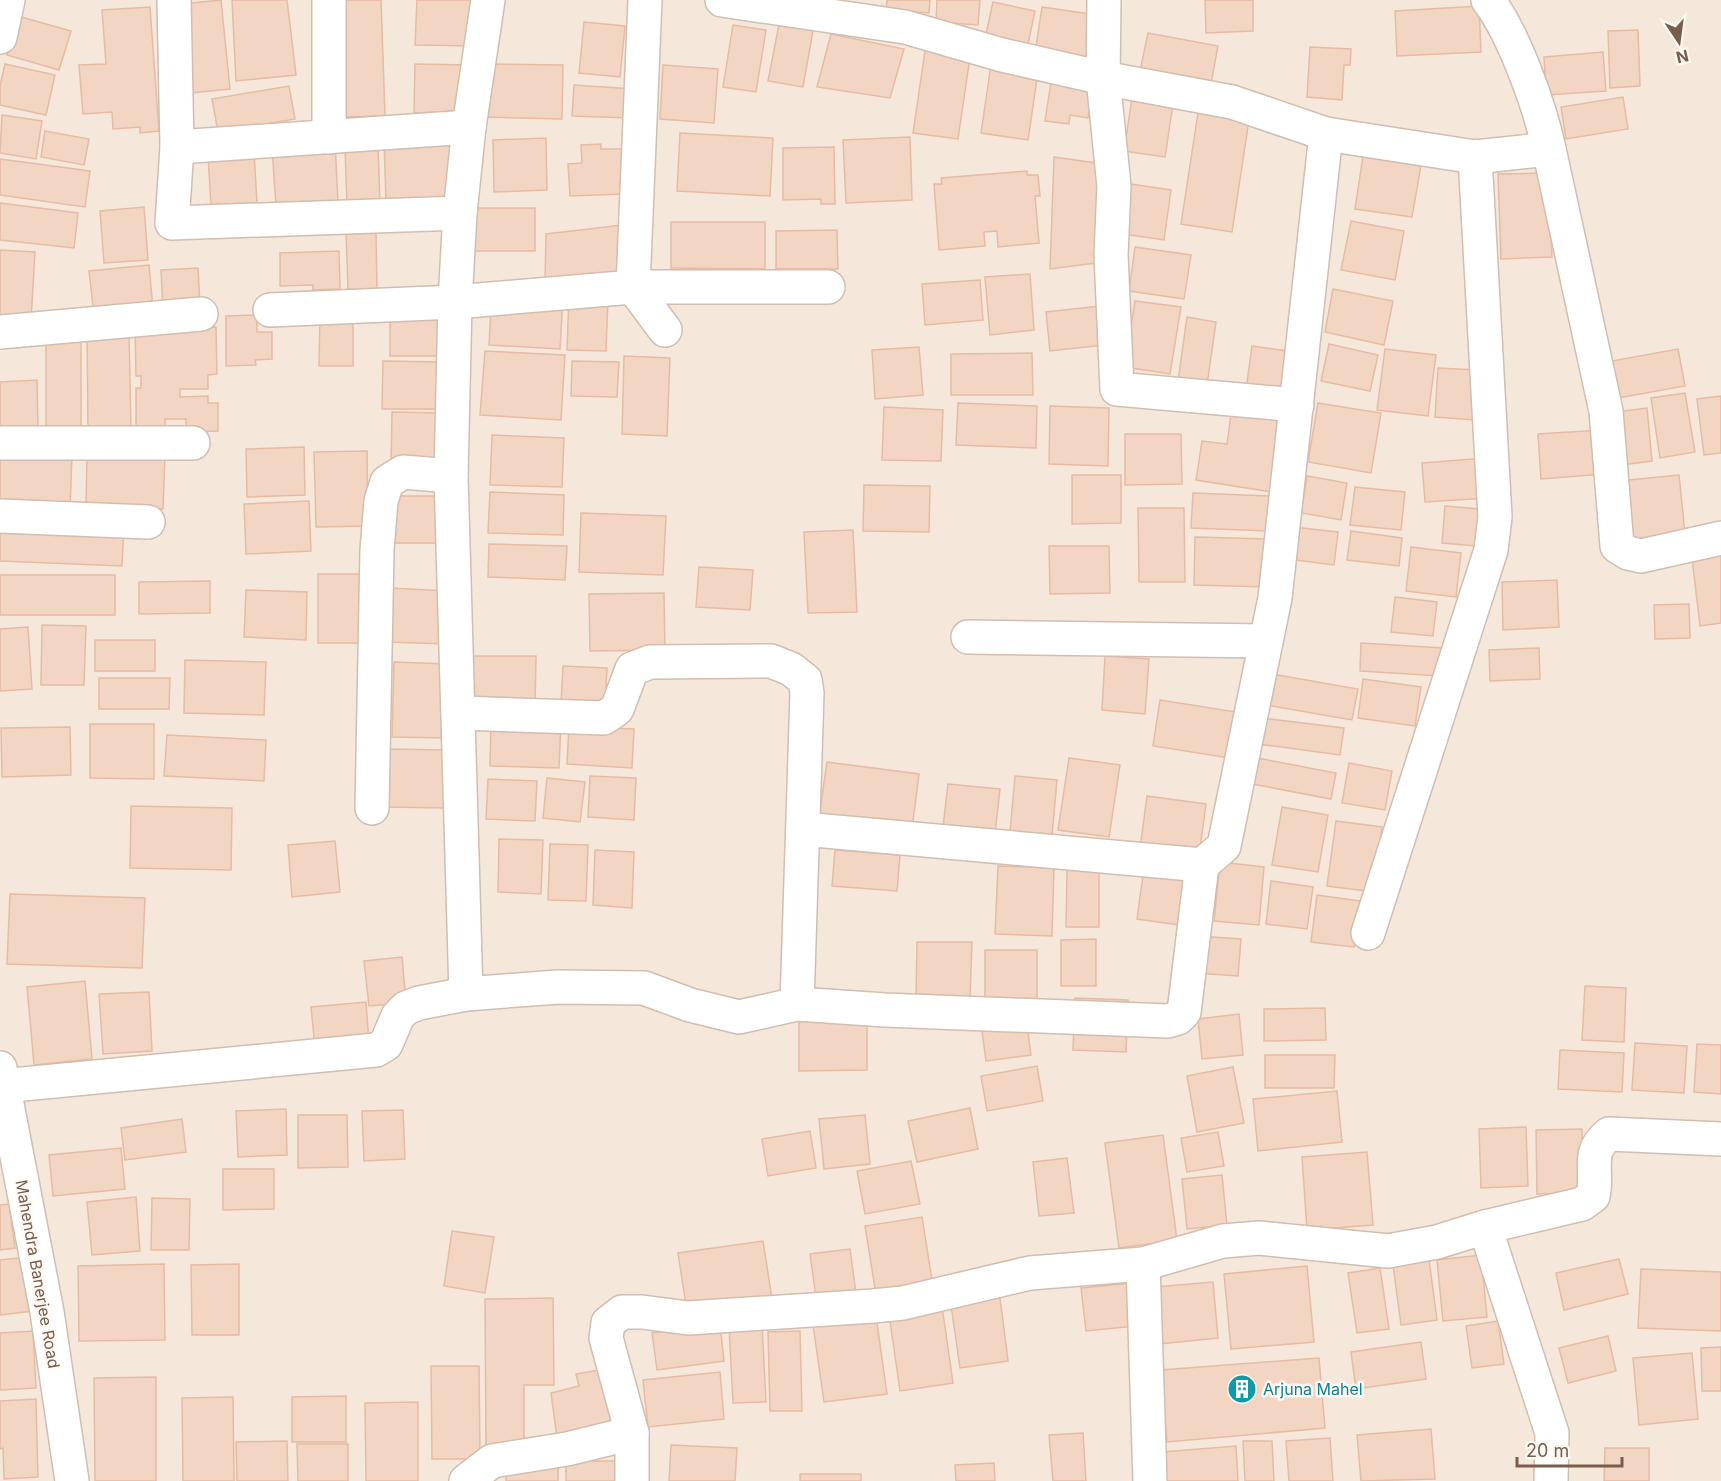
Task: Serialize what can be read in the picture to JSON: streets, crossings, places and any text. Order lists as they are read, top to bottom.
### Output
{
  "streets": {
    "street": ["Mahendra Banerjee Road"]
  },
  "places": {
    "building": ["Arjuna Mahel"]
  },
  "scale_bar": "20 m",
  "north": "bottom"
}
